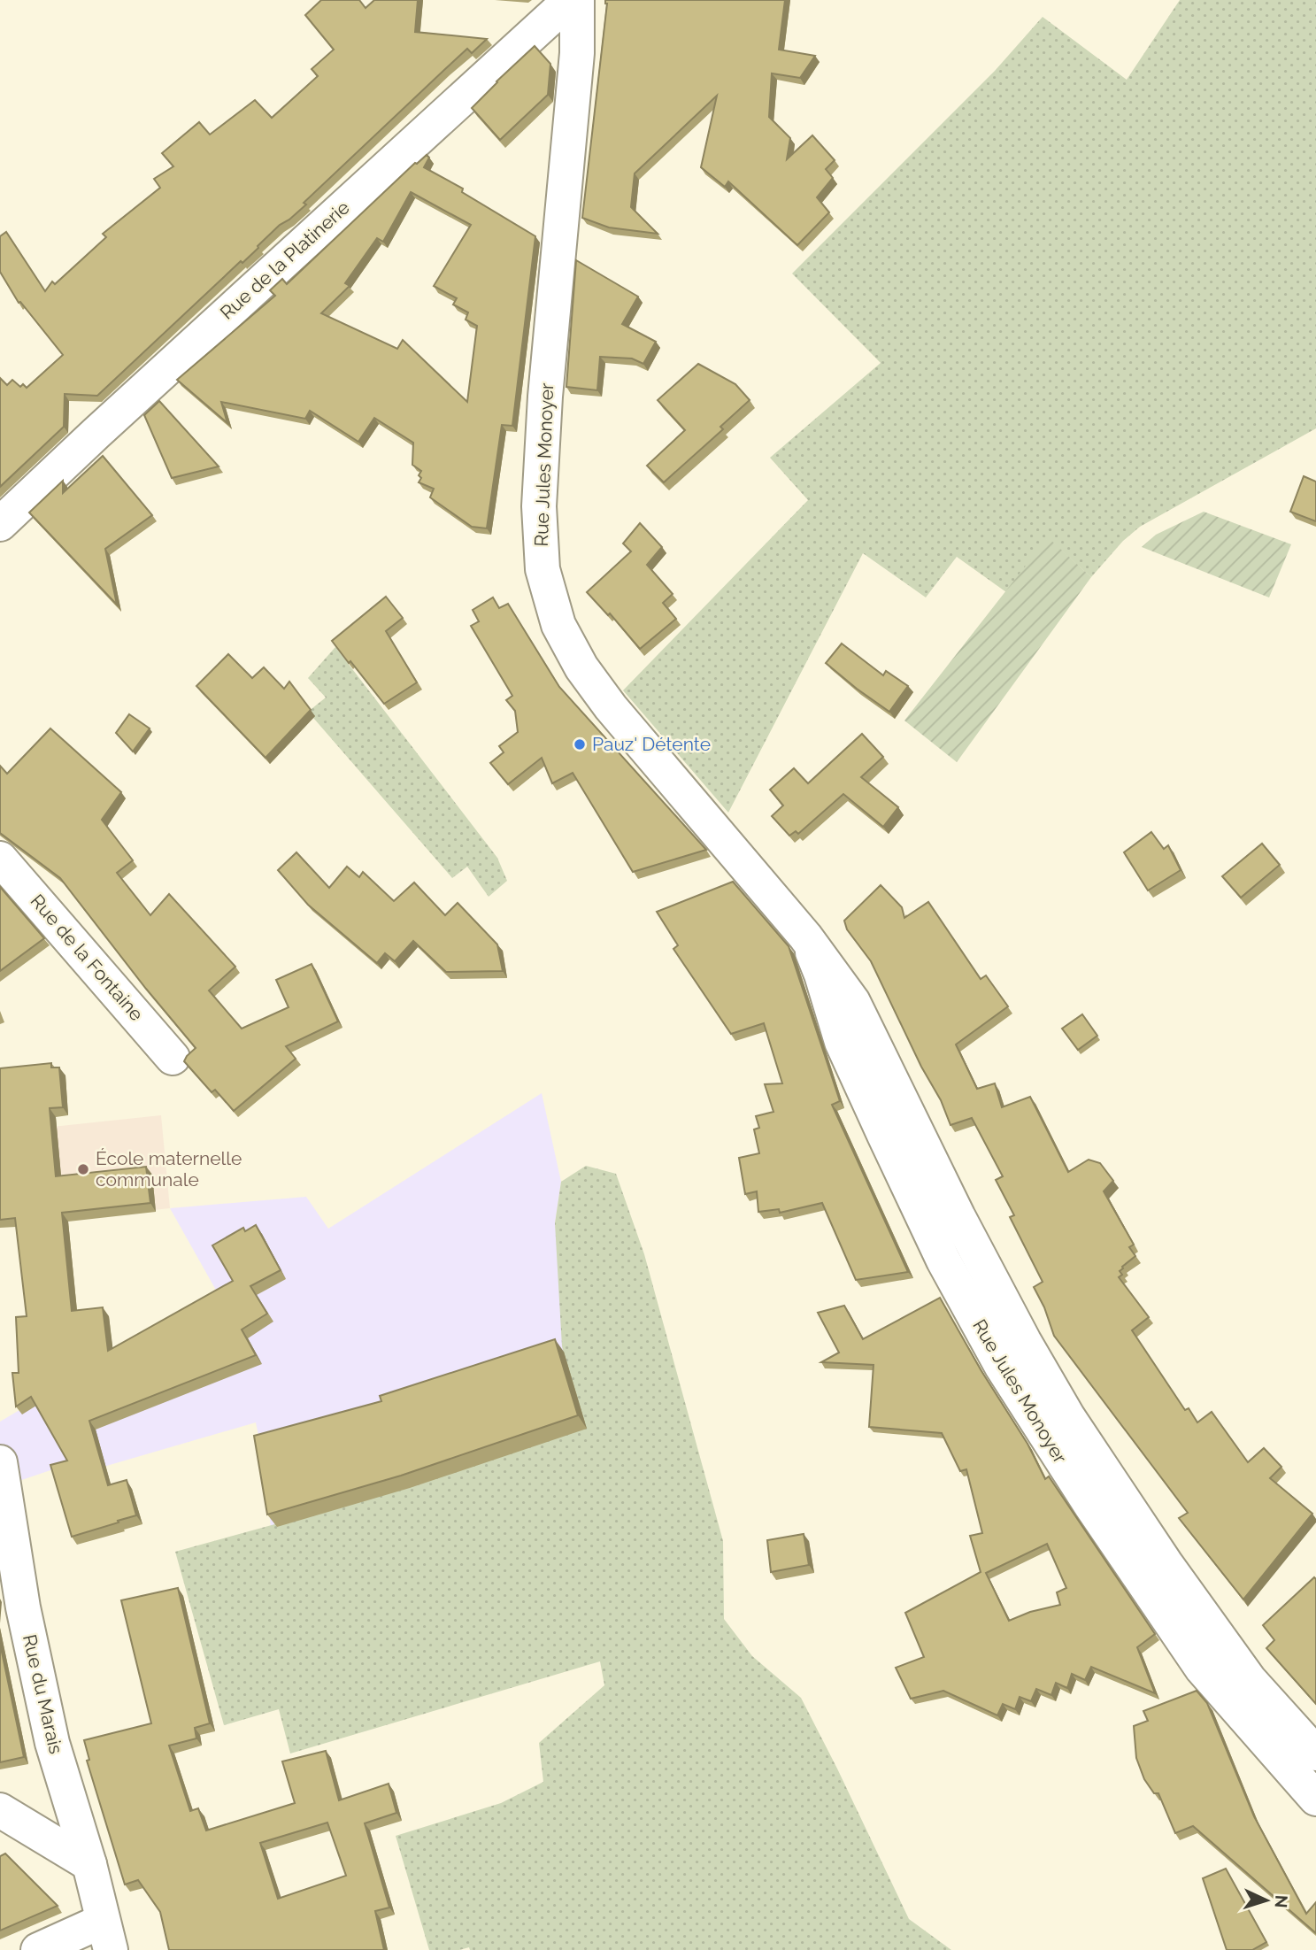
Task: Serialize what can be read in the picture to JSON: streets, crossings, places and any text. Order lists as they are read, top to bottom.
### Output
{
  "streets": {
    "street": [
      "Rue de la Platinerie",
      "Rue Jules Monoyer",
      "Rue de la Fontaine",
      "Rue du Marais"
    ]
  },
  "crossings": [
    ["Rue de la Platinerie", "Rue Jules Monoyer"]
  ],
  "places": ["Pauz' Détente", "École maternelle communale"],
  "north": "right"
}
